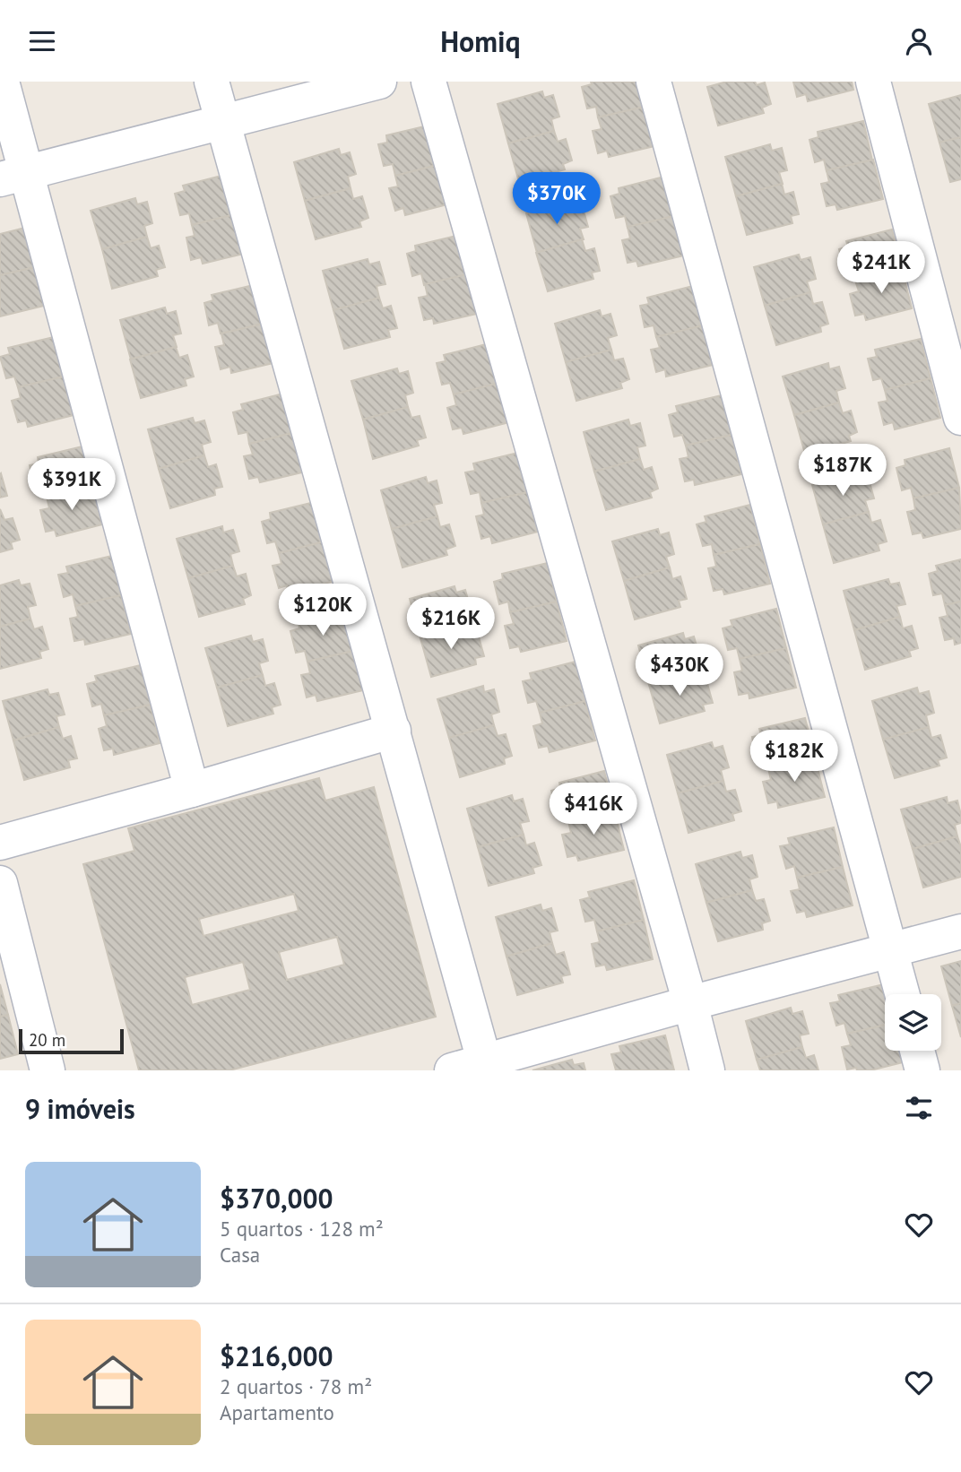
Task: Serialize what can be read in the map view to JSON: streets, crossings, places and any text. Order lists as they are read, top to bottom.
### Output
{
  "scale_bar": "20 m",
  "page": {
    "header": "Homiq",
    "price": [
      "$370K",
      "$241K",
      "$187K",
      "$391K",
      "$120K",
      "$216K",
      "$430K",
      "$182K",
      "$416K"
    ],
    "scale": "20 m",
    "heading": "9 imóveis",
    "list": [
      {
        "name": "$370,000",
        "note": "5 quartos · 128 m² · Casa"
      },
      {
        "name": "$216,000",
        "note": "2 quartos · 78 m² · Apartamento"
      }
    ]
  }
}
